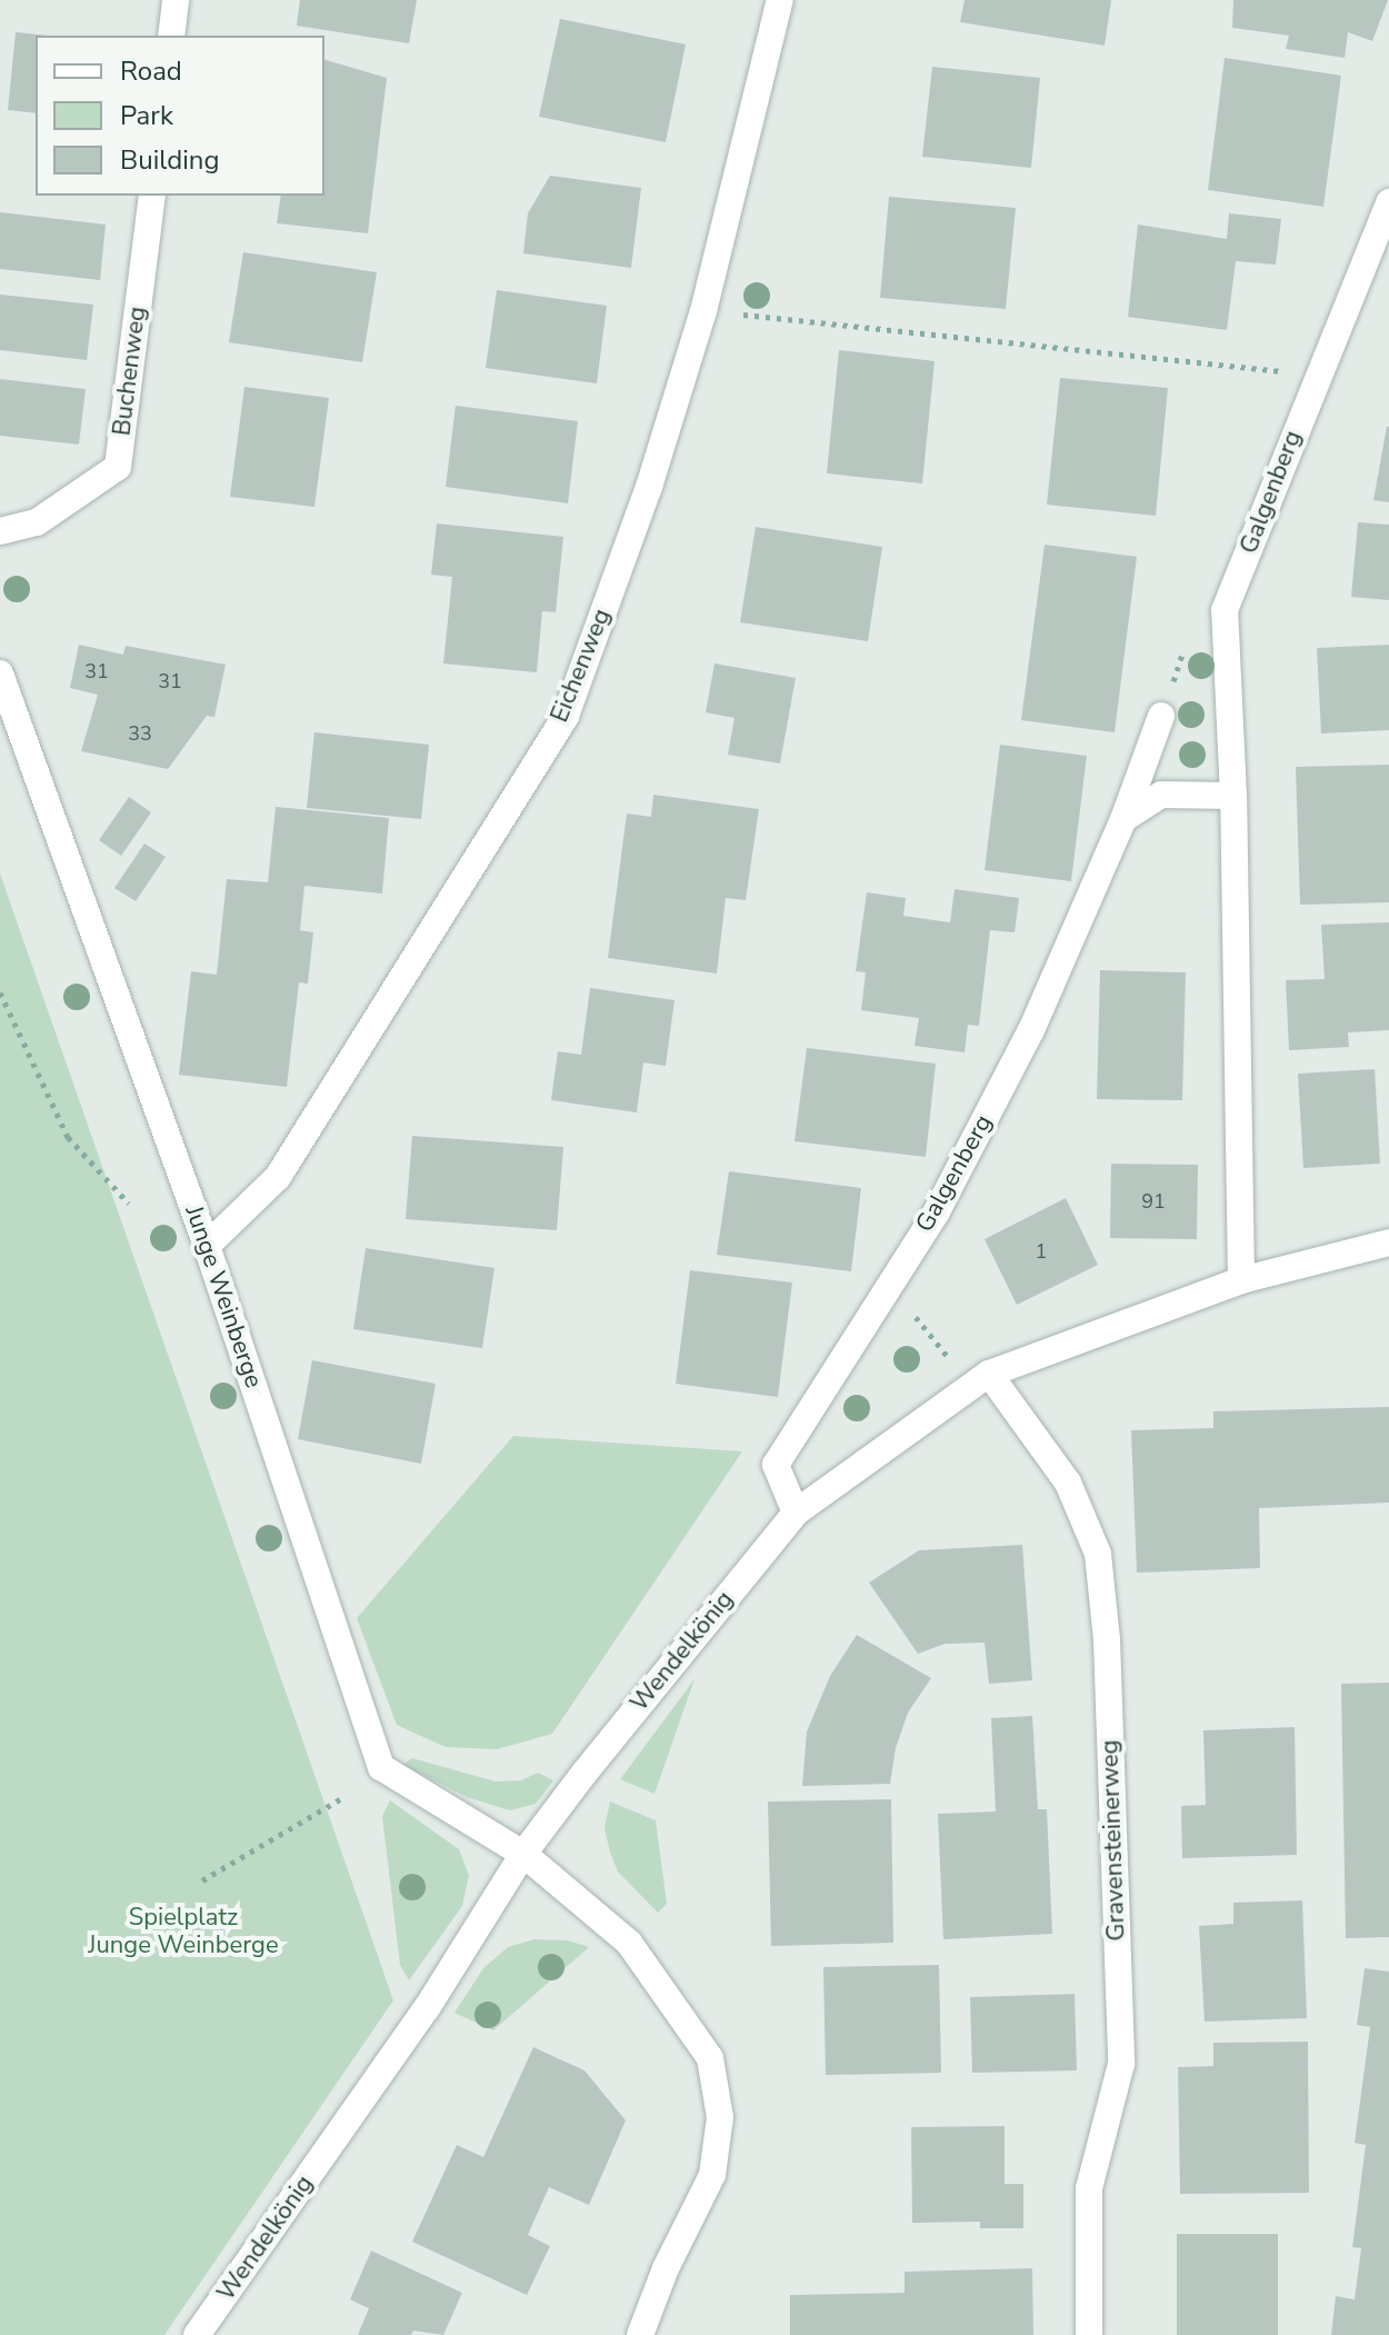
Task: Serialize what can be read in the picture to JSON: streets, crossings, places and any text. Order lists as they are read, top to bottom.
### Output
{
  "streets": {
    "street": [
      "Buchenweg",
      "Galgenberg",
      "Eichenweg",
      "Junge Weinberge",
      "Wendelkönig",
      "Gravensteinerweg"
    ]
  },
  "crossings": [
    ["Galgenberg", "Wendelkönig"],
    ["Eichenweg", "Junge Weinberge"],
    ["Junge Weinberge", "Wendelkönig"],
    ["Wendelkönig", "Gravensteinerweg"]
  ],
  "parks": ["Spielplatz Junge Weinberge"],
  "house_numbers": [
    "31",
    "31",
    "33",
    "91",
    "1"
  ],
  "legend": ["Road", "Park", "Building"]
}
